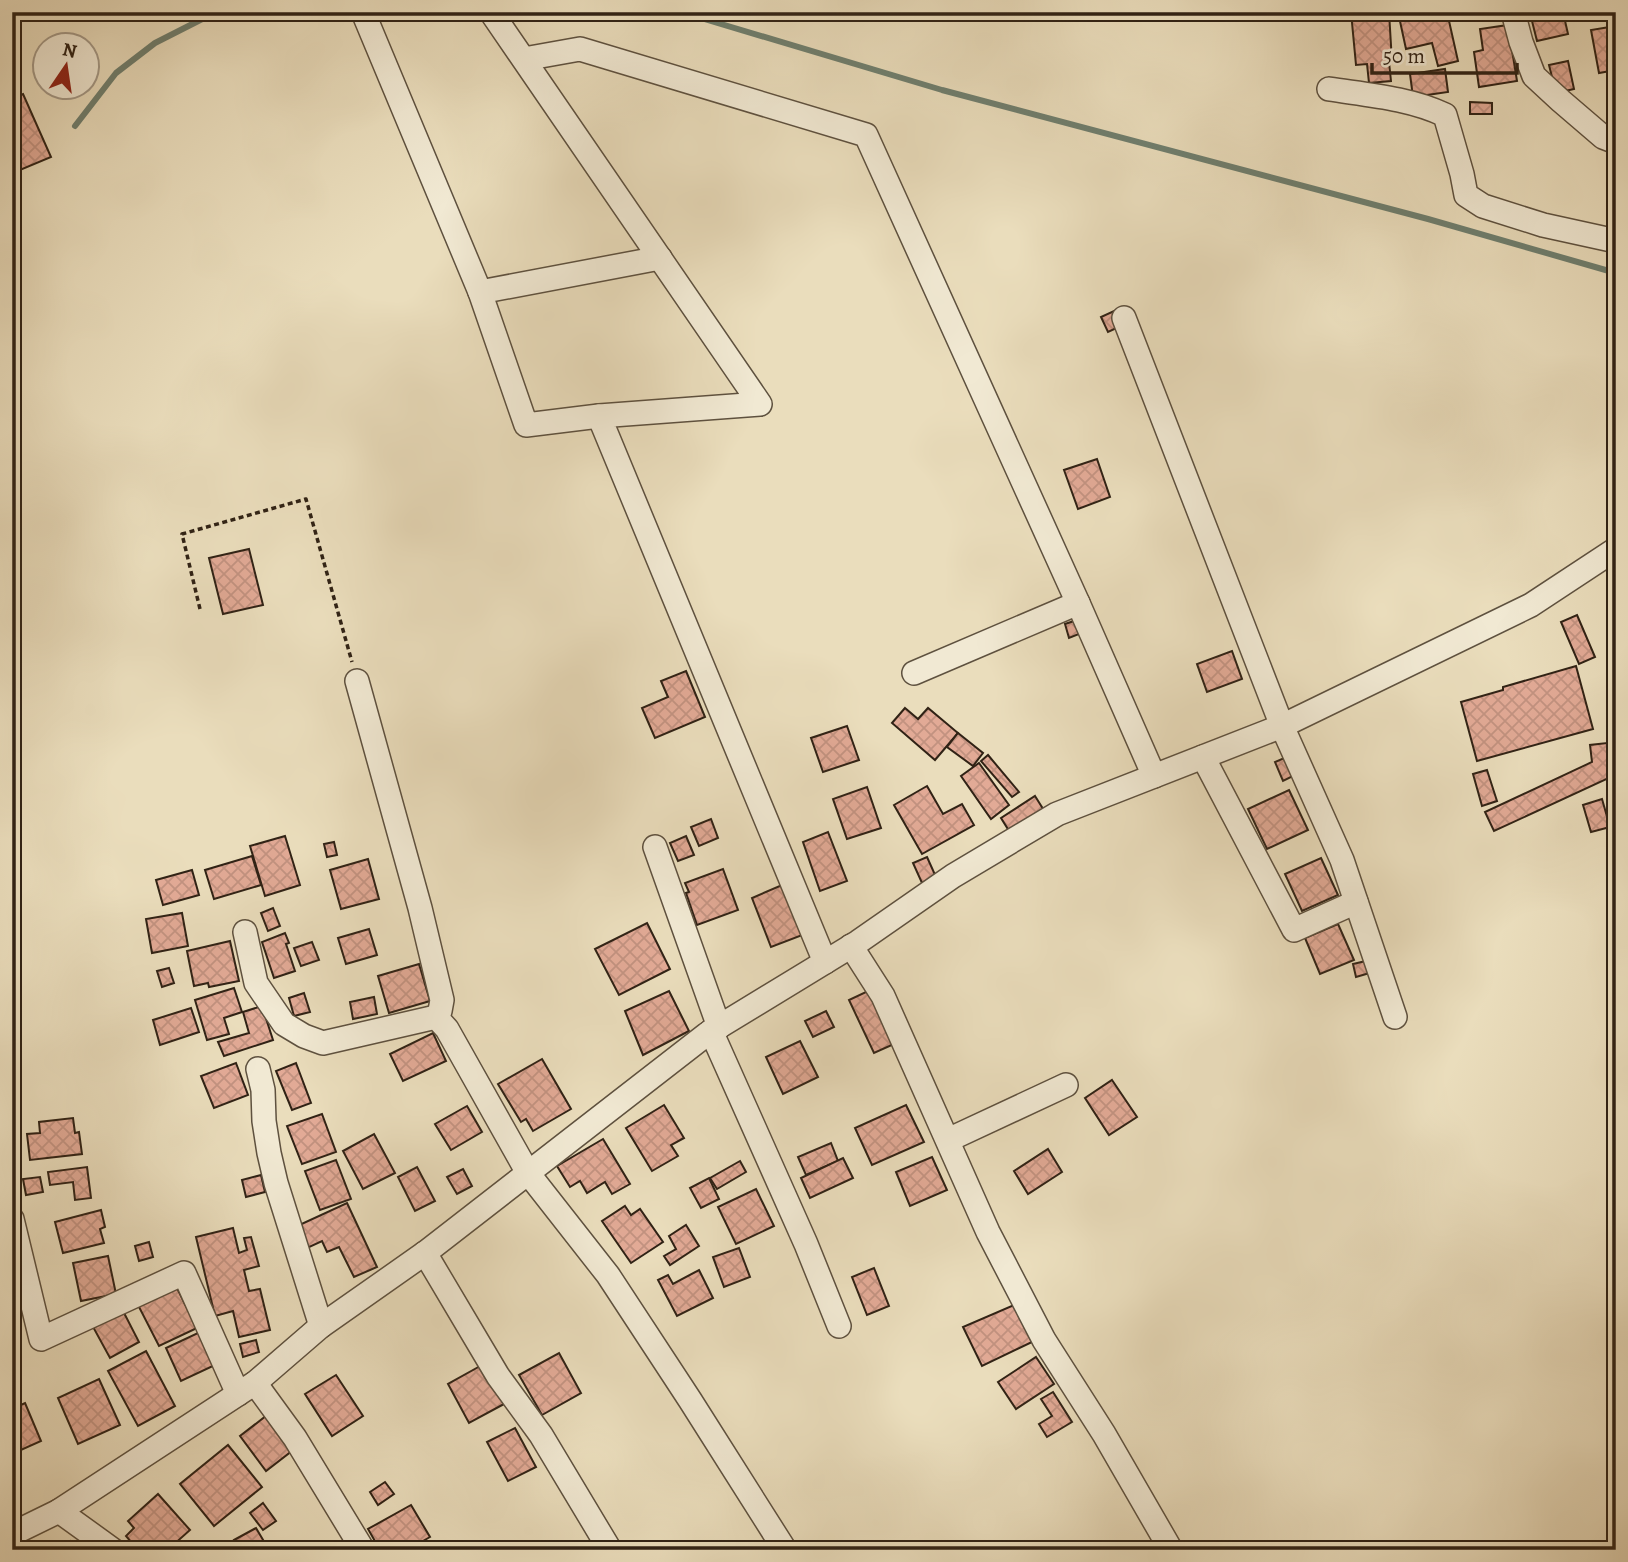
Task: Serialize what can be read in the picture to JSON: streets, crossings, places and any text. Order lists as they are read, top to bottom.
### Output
{
  "scale_bar": "50 m",
  "north": "top"
}
